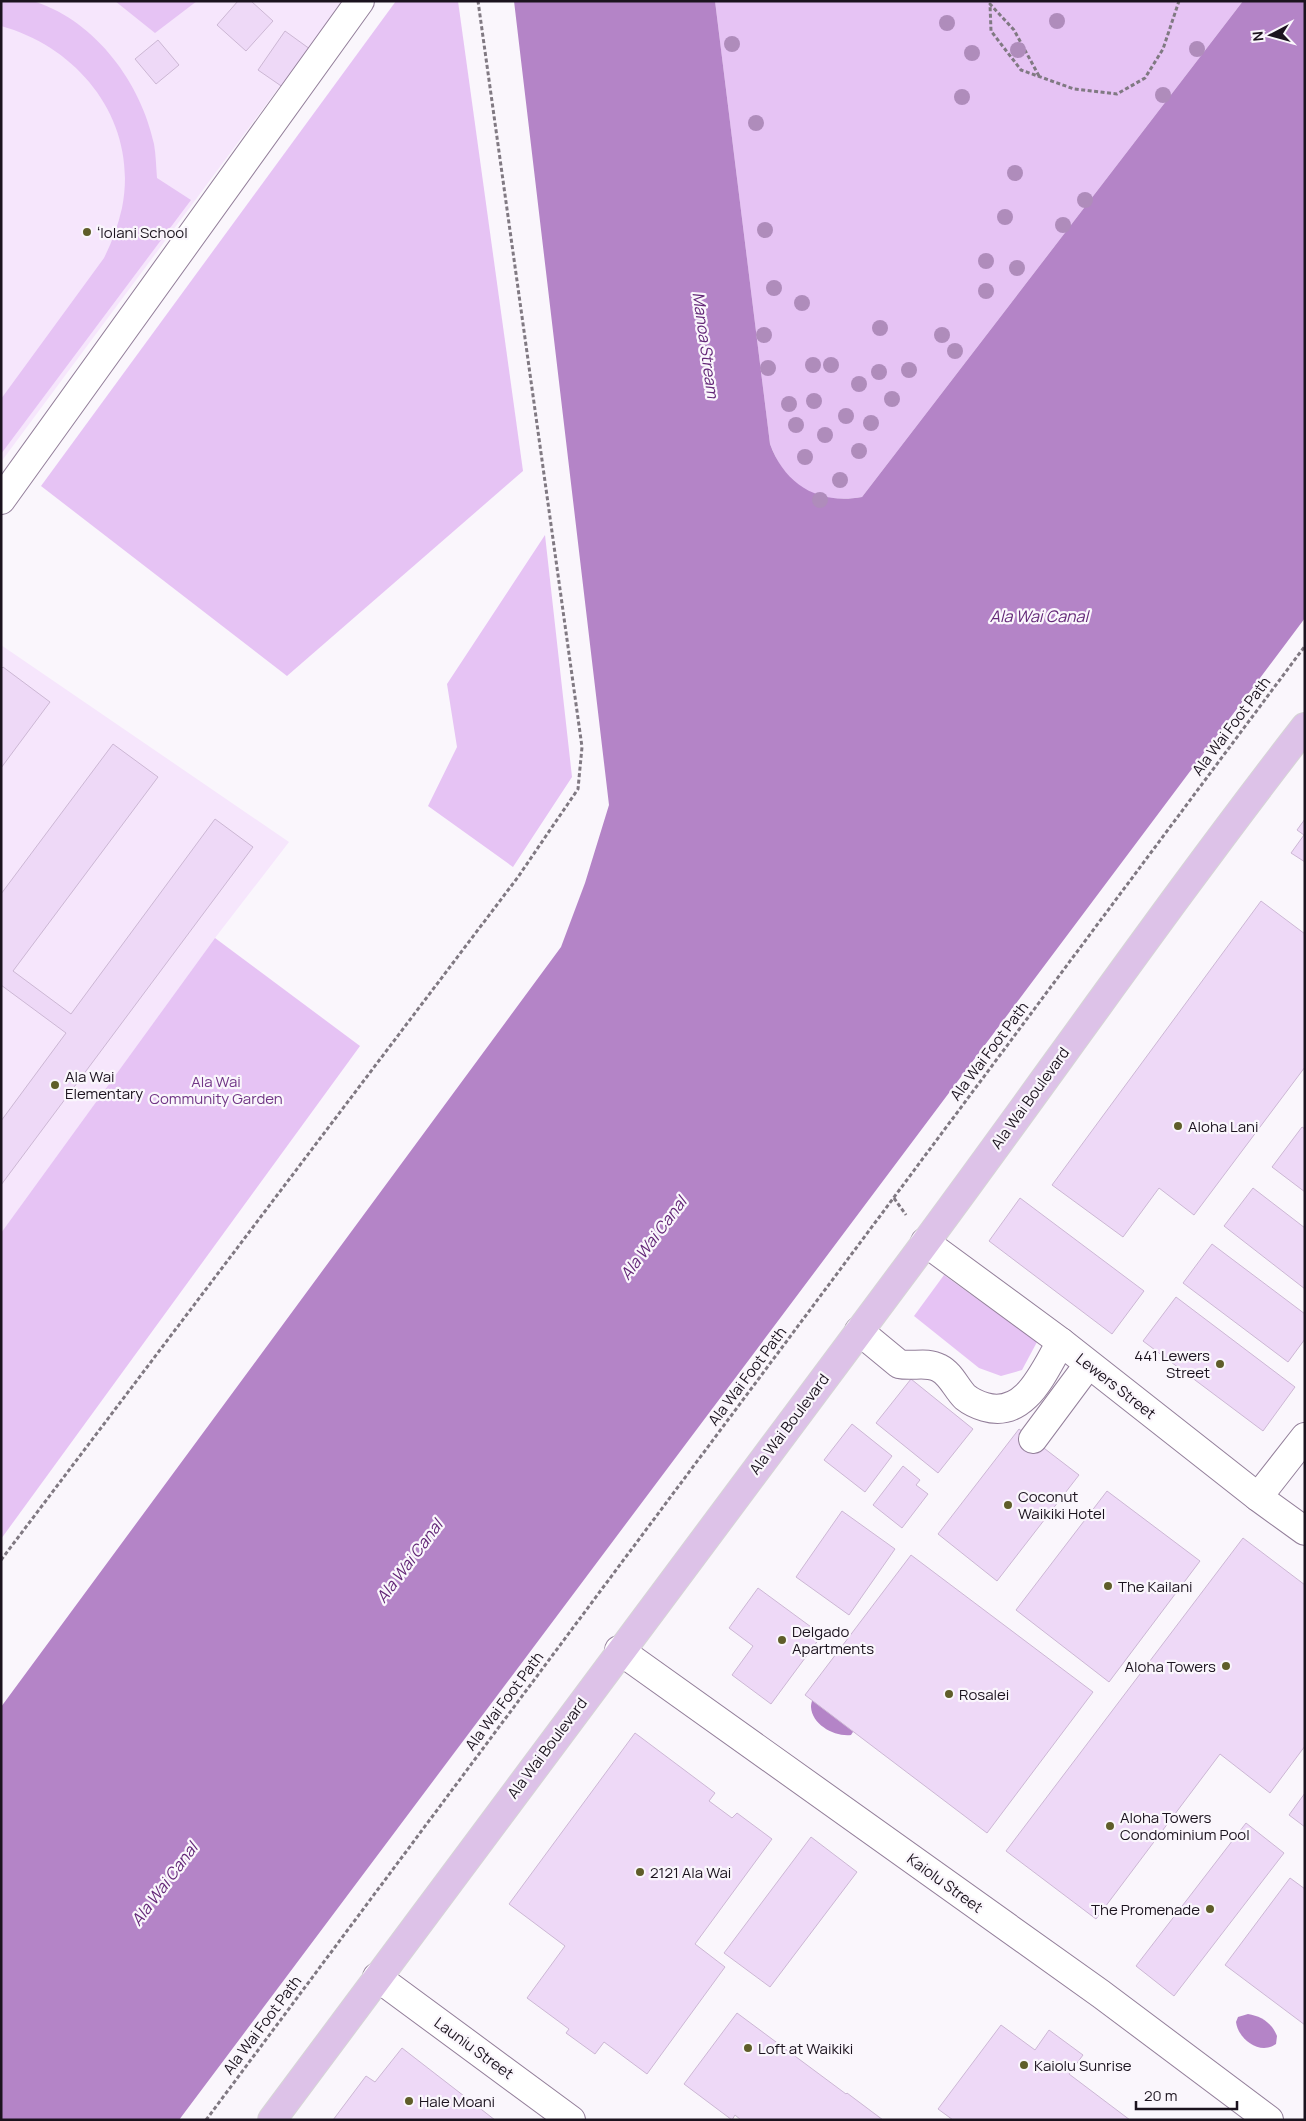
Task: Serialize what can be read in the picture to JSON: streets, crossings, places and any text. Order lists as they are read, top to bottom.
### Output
{
  "streets": {
    "main road": ["Ala Wai Boulevard"],
    "street": ["Lewers Street", "Kaiolu Street", "Launiu Street"],
    "path": ["Ala Wai Foot Path"]
  },
  "crossings": [
    ["Ala Wai Boulevard", "Lewers Street"],
    ["Ala Wai Boulevard", "Kaiolu Street"],
    ["Ala Wai Boulevard", "Launiu Street"]
  ],
  "water": ["Manoa Stream", "Ala Wai Canal"],
  "parks": ["Ala Wai Community Garden"],
  "places": [
    "ʻIolani School",
    "Ala Wai Elementary",
    "Aloha Lani",
    "441 Lewers Street",
    "Coconut Waikiki Hotel",
    "The Kailani",
    "Delgado Apartments",
    "Aloha Towers",
    "Rosalei",
    "Aloha Towers Condominium Pool",
    "2121 Ala Wai",
    "The Promenade",
    "Loft at Waikiki",
    "Kaiolu Sunrise",
    "Hale Moani"
  ],
  "scale_bar": "20 m",
  "north": "left"
}
